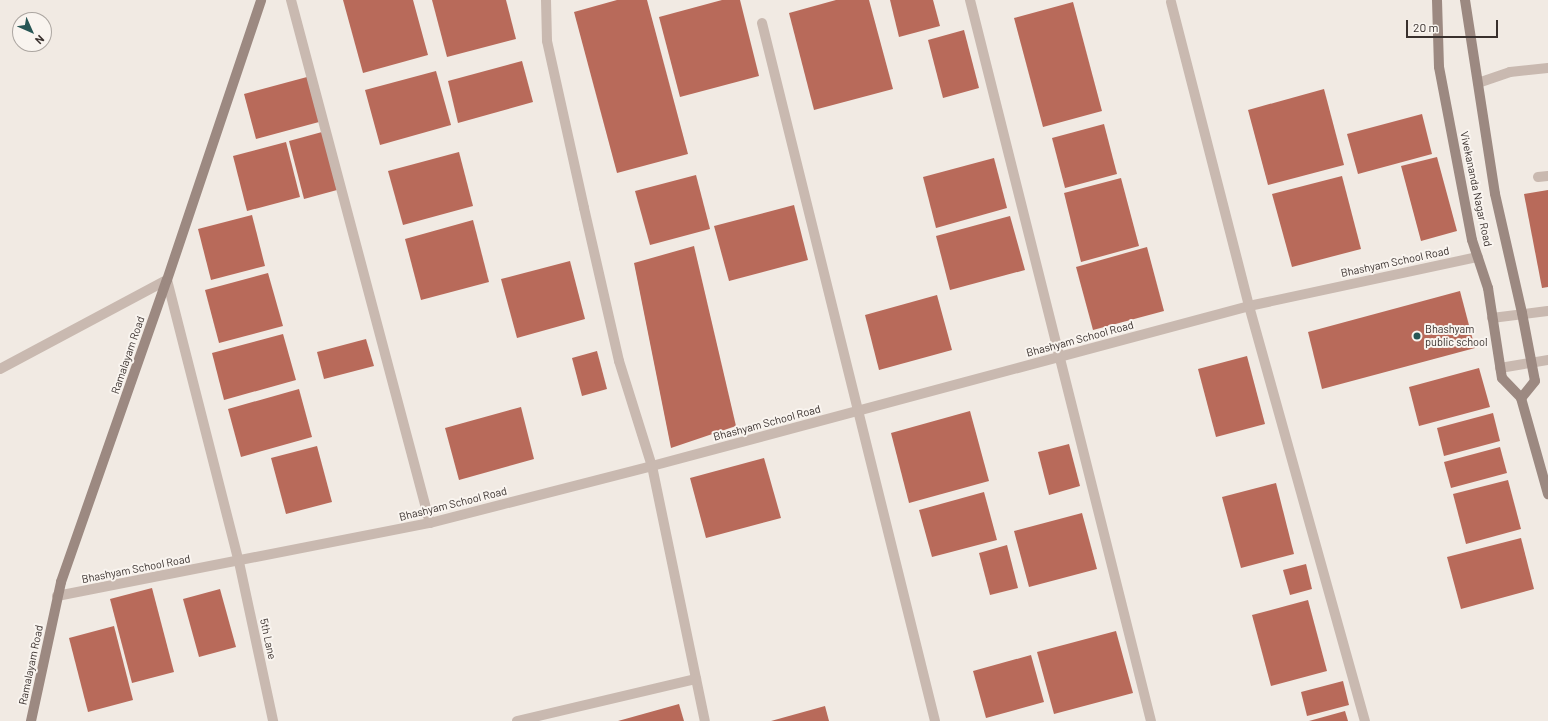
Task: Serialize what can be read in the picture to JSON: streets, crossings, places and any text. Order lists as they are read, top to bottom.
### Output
{
  "streets": {
    "street": [
      "Vivekananda Nagar Road",
      "Bhashyam School Road",
      "Ramalayam Road",
      "5th Lane"
    ]
  },
  "crossings": [
    ["Vivekananda Nagar Road", "Bhashyam School Road"],
    ["Bhashyam School Road", "Ramalayam Road"],
    ["Bhashyam School Road", "5th Lane"],
    ["Ramalayam Road", "5th Lane"]
  ],
  "places": ["Bhashyam public school"],
  "scale_bar": "20 m",
  "north": "bottom right"
}
